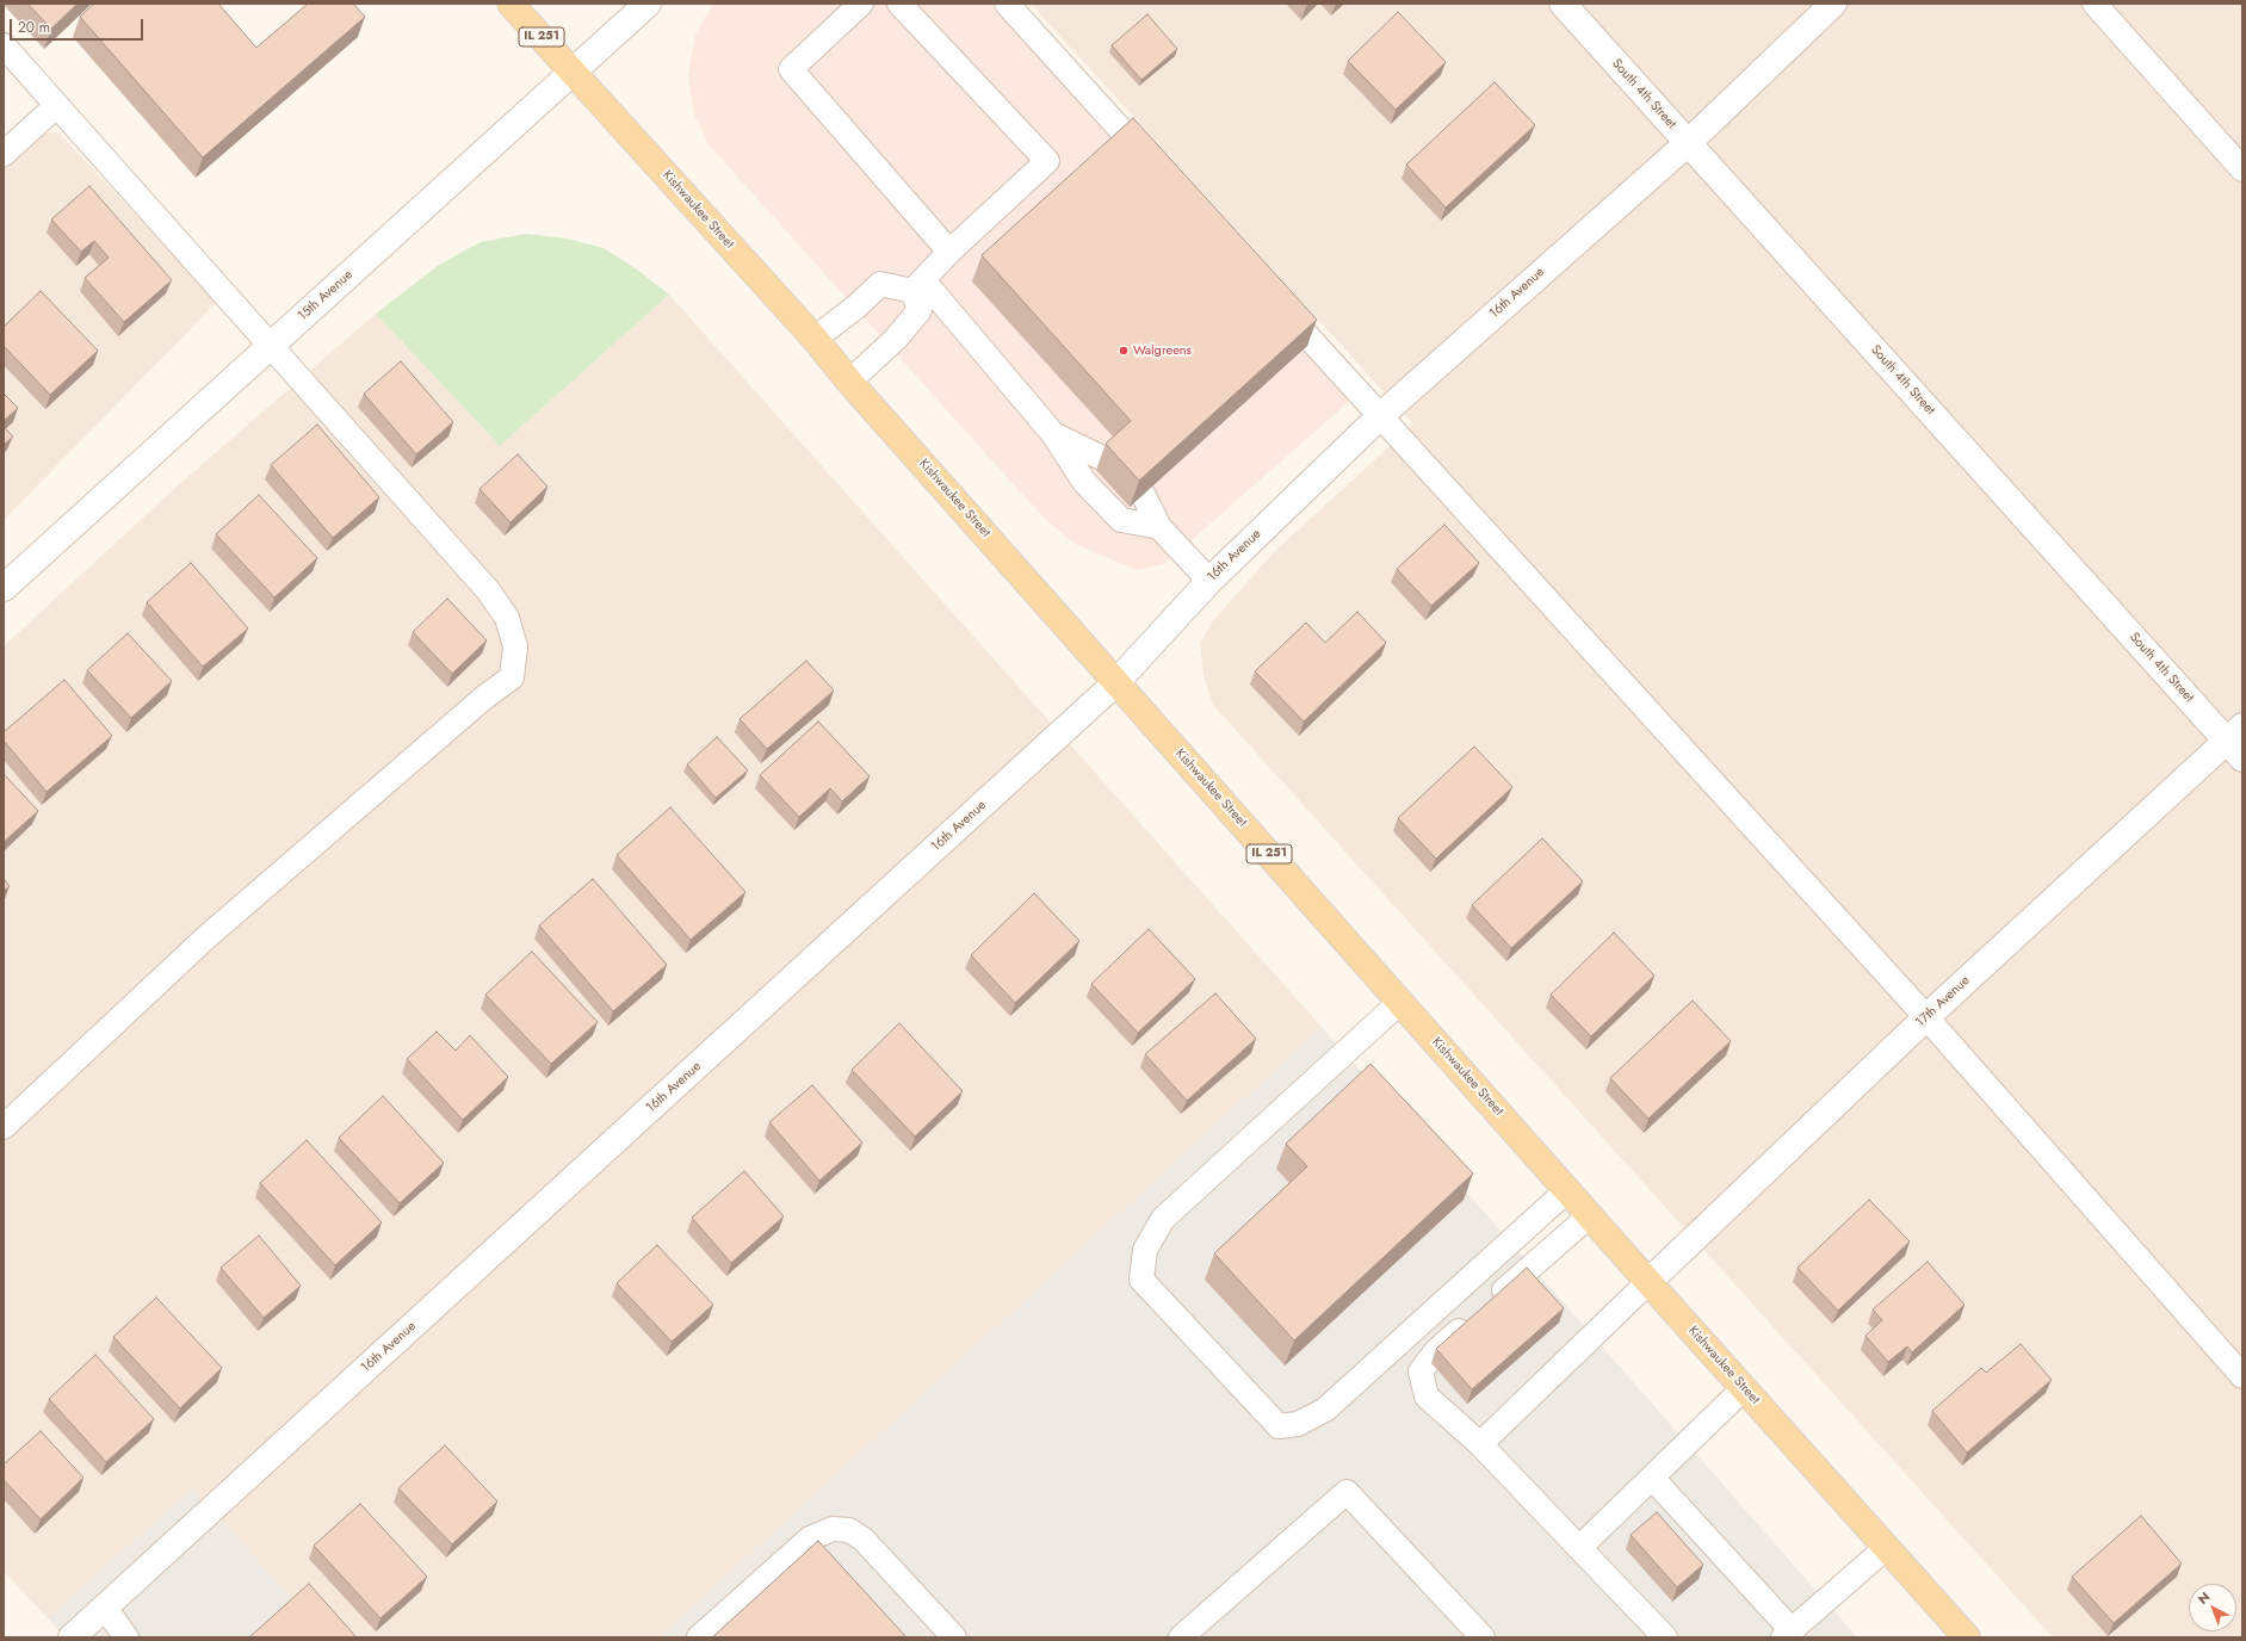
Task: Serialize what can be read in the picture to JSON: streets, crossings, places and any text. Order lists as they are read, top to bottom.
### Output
{
  "streets": {
    "main road": ["IL 251", "Kishwaukee Street"],
    "street": [
      "South 4th Street",
      "16th Avenue",
      "15th Avenue",
      "17th Avenue"
    ]
  },
  "crossings": [
    ["South 4th Street", "16th Avenue"],
    ["South 4th Street", "17th Avenue"],
    ["Kishwaukee Street", "16th Avenue"],
    ["Kishwaukee Street", "15th Avenue"],
    ["Kishwaukee Street", "17th Avenue"]
  ],
  "places": ["Walgreens"],
  "scale_bar": "20 m",
  "north": "top left"
}
